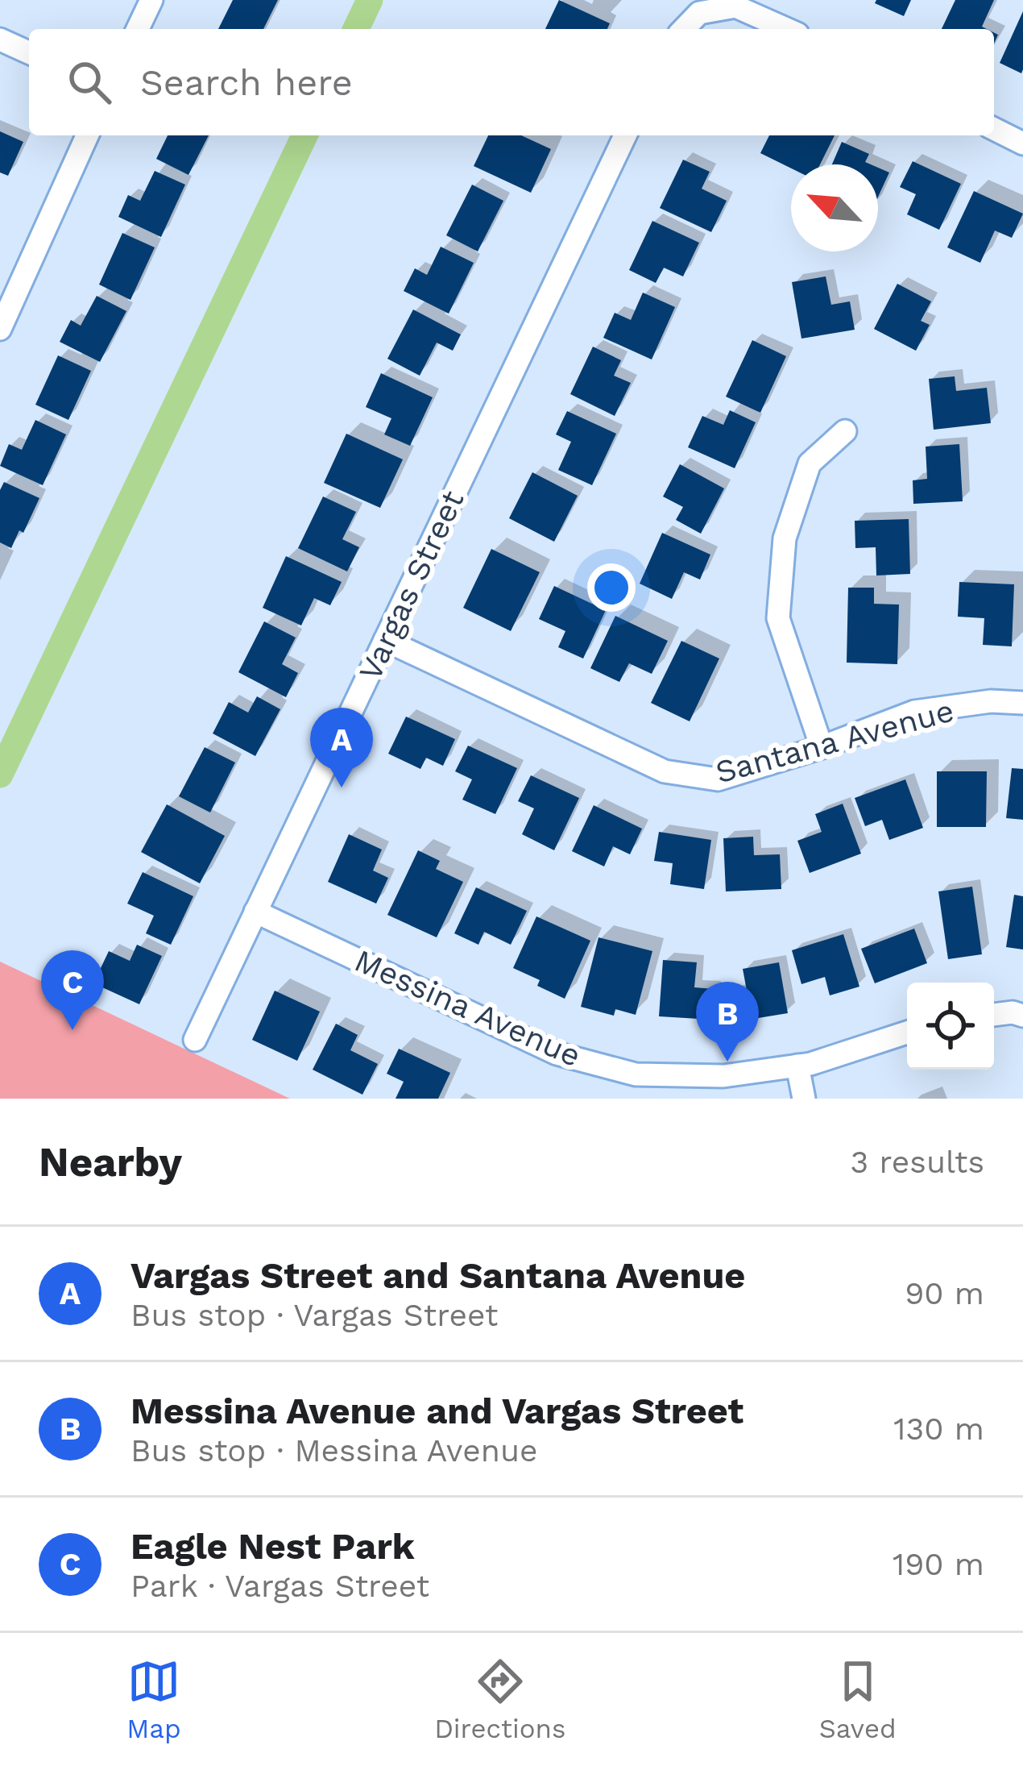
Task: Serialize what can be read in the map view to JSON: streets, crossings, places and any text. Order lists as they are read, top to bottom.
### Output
{
  "streets": {
    "street": ["Vargas Street", "Santana Avenue", "Messina Avenue"]
  },
  "crossings": [
    ["Vargas Street", "Santana Avenue"],
    ["Vargas Street", "Messina Avenue"]
  ],
  "north": "top left",
  "page": {
    "search": "Search here",
    "pins": ["A", "C", "B"],
    "heading": ["Nearby", "3 results"],
    "list": [
      {
        "mark": "A",
        "name": "Vargas Street and Santana Avenue",
        "note": "Bus stop · Vargas Street",
        "value": "90 m"
      },
      {
        "mark": "B",
        "name": "Messina Avenue and Vargas Street",
        "note": "Bus stop · Messina Avenue",
        "value": "130 m"
      },
      {
        "mark": "C",
        "name": "Eagle Nest Park",
        "note": "Park · Vargas Street",
        "value": "190 m"
      }
    ],
    "nav": ["Map", "Directions", "Saved"]
  }
}
